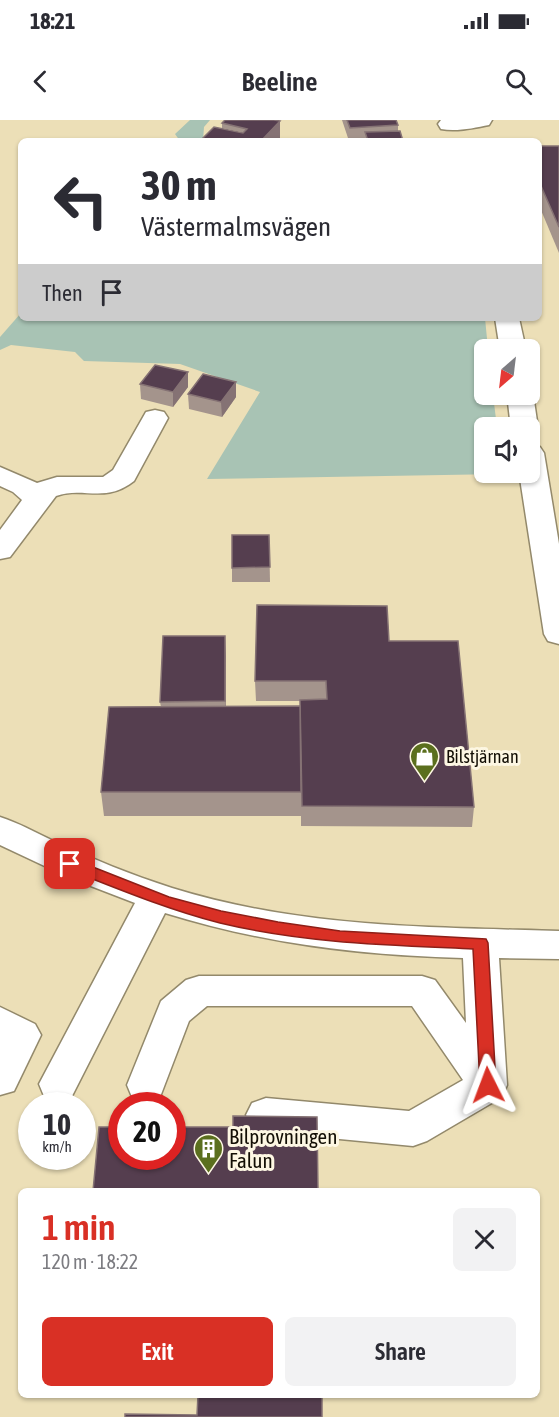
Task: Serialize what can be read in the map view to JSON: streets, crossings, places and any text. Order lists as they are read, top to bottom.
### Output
{
  "places": {
    "shop": ["Bilstjärnan"],
    "building": ["Bilprovningen Falun"]
  },
  "north": "bottom left",
  "page": {
    "status": "18:21",
    "header": "Beeline",
    "turn": ["30 m", "Västermalmsvägen"],
    "then": "Then",
    "speed": "10 km/h",
    "limit": "20",
    "heading": ["1 min", "120 m · 18:22"],
    "buttons": ["Exit", "Share"]
  }
}
